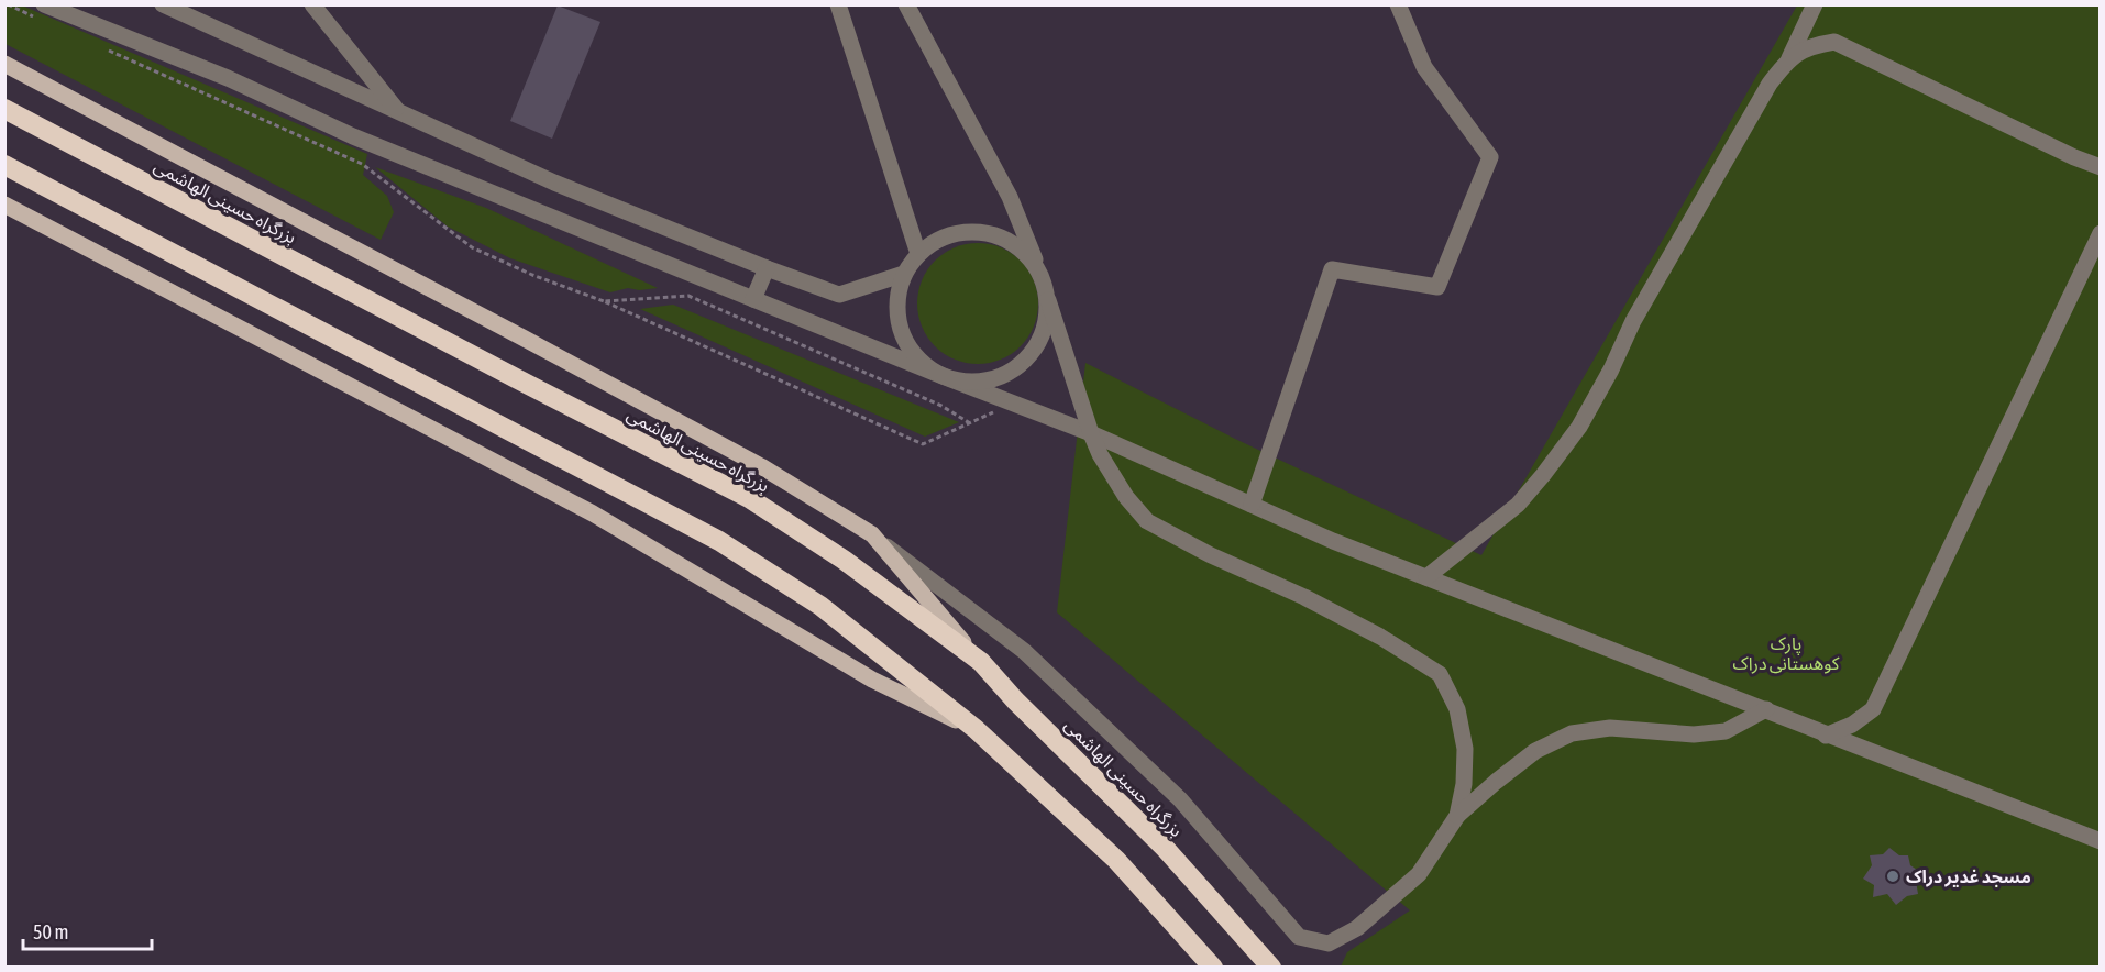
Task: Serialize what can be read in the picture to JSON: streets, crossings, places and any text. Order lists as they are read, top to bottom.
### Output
{
  "streets": {
    "highway": ["بزرگراه حسینی الهاشمی"]
  },
  "parks": ["پارک کوهستانی دراک"],
  "places": ["مسجد غدیر دراک"],
  "scale_bar": "50 m"
}
